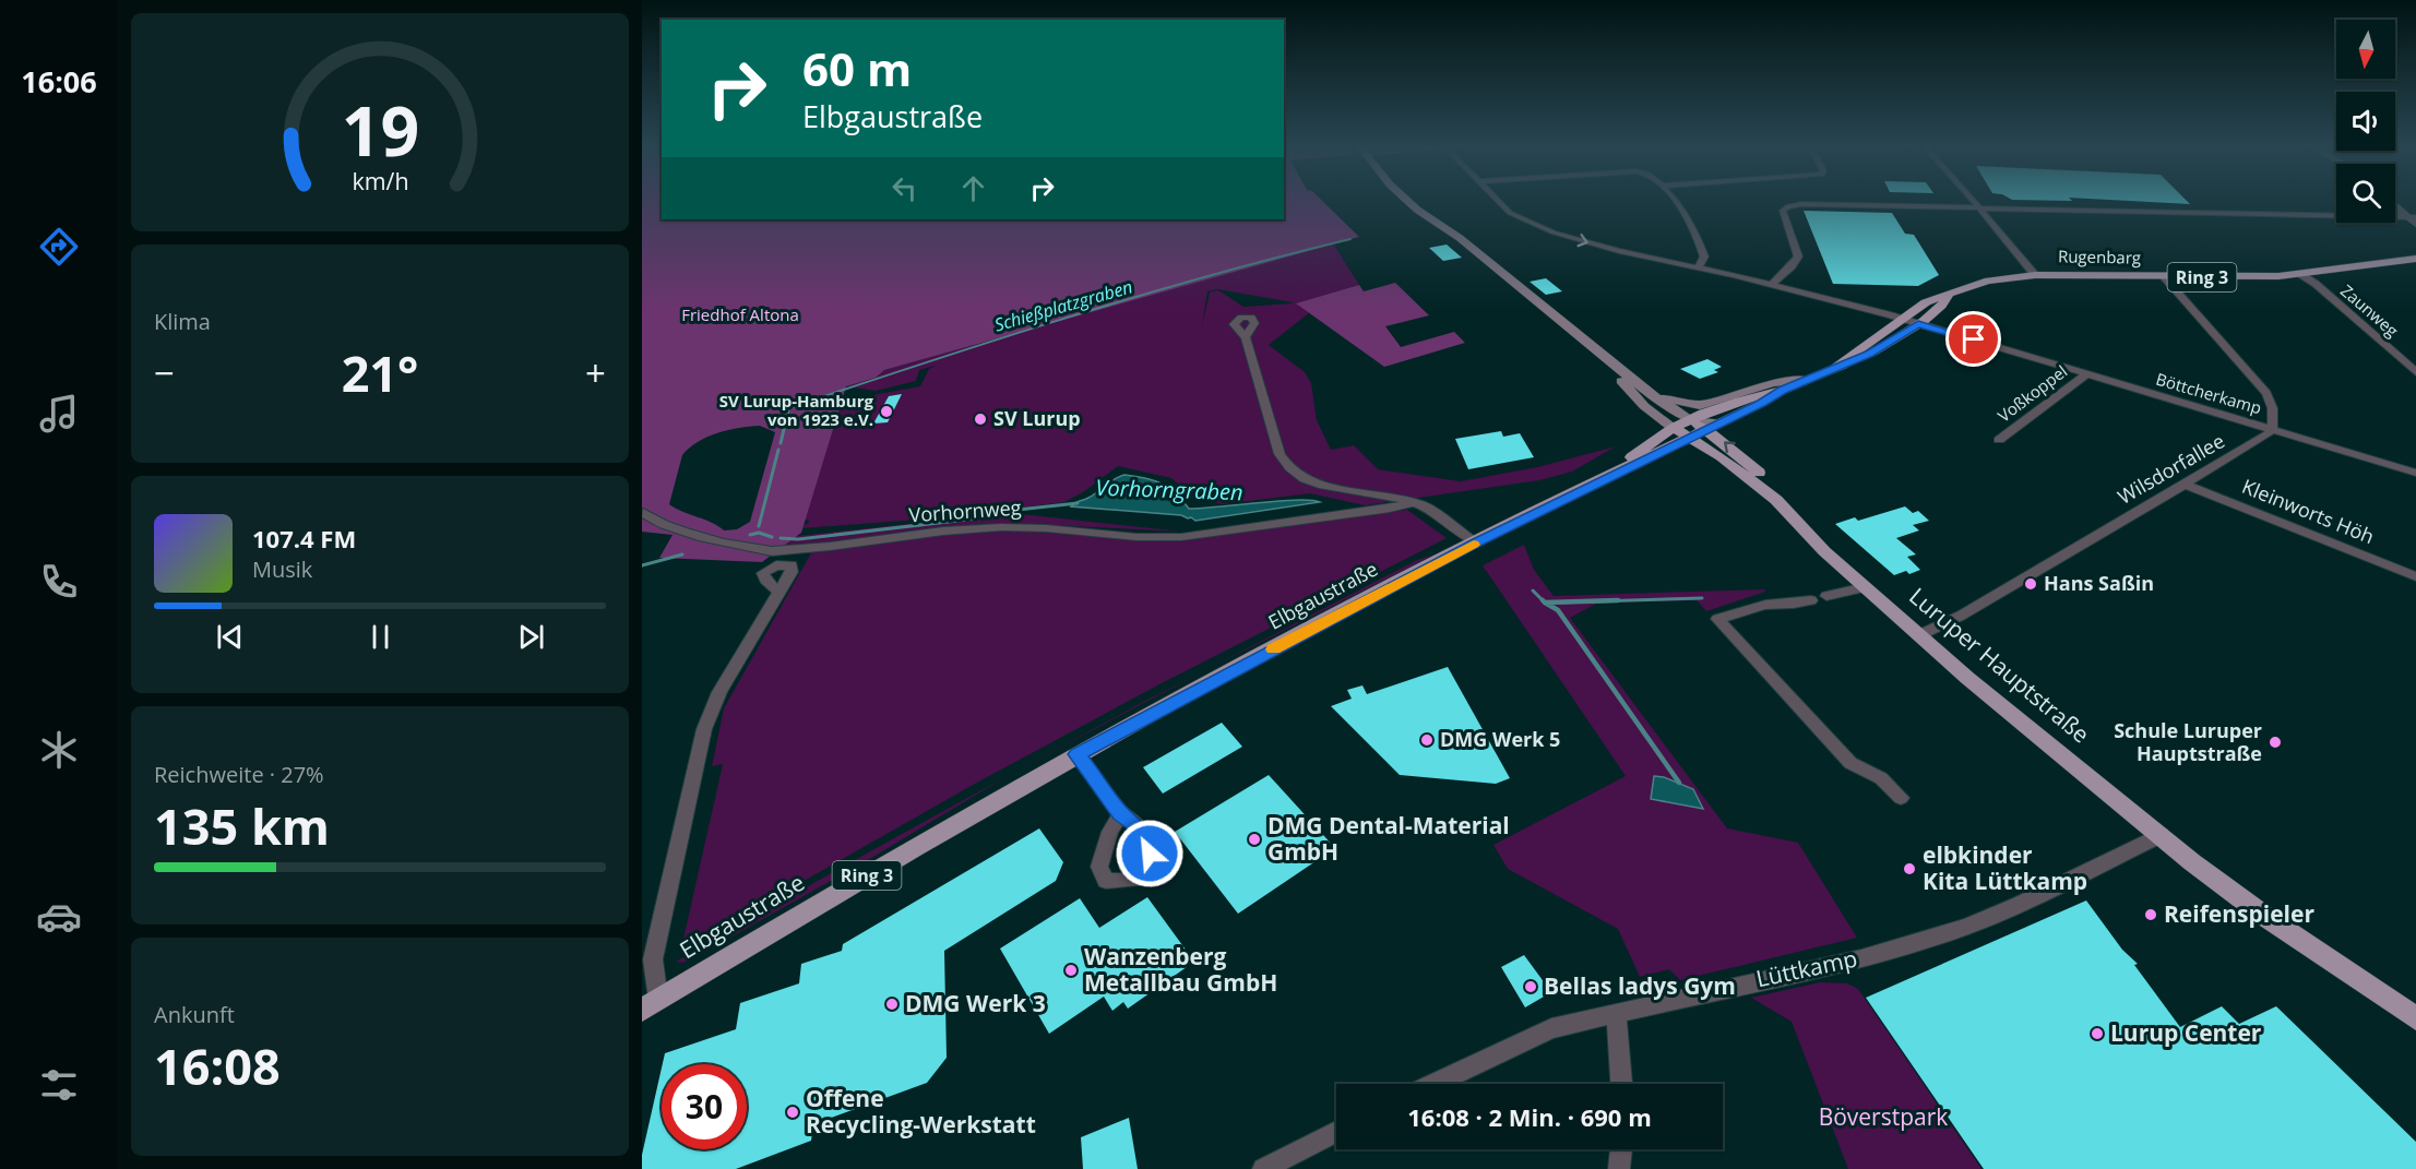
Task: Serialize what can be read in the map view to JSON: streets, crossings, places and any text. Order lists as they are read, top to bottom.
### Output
{
  "streets": {
    "main road": [
      "Rugenbarg",
      "Ring 3",
      "Elbgaustraße",
      "Luruper Hauptstraße"
    ],
    "street": [
      "Zaunweg",
      "Voßkoppel",
      "Böttcherkamp",
      "Wilsdorfallee",
      "Vorhornweg",
      "Kleinworts Höh",
      "Lüttkamp"
    ]
  },
  "crossings": [
    ["Rugenbarg", "Zaunweg"],
    ["Rugenbarg", "Böttcherkamp"],
    ["Rugenbarg", "Elbgaustraße"],
    ["Rugenbarg", "Luruper Hauptstraße"],
    ["Voßkoppel", "Böttcherkamp"],
    ["Böttcherkamp", "Wilsdorfallee"],
    ["Wilsdorfallee", "Kleinworts Höh"],
    ["Wilsdorfallee", "Luruper Hauptstraße"],
    ["Elbgaustraße", "Luruper Hauptstraße"],
    ["Luruper Hauptstraße", "Lüttkamp"]
  ],
  "water": ["Schießplatzgraben", "Vorhorngraben"],
  "parks": ["Friedhof Altona", "Böverstpark"],
  "places": [
    "SV Lurup-Hamburg von 1923 e.V.",
    "SV Lurup",
    "Hans Saßin",
    "DMG Werk 5",
    "Schule Luruper Hauptstraße",
    "DMG Dental-Material GmbH",
    "elbkinder Kita Lüttkamp",
    "Reifenspieler",
    "Wanzenberg Metallbau GmbH",
    "Bellas ladys Gym",
    "DMG Werk 3",
    "Lurup Center",
    "Offene Recycling-Werkstatt"
  ],
  "north": "bottom",
  "page": {
    "tabs": "16:06",
    "turn": ["60 m", "Elbgaustraße"],
    "tile": [
      "Klima",
      ["Reichweite · 27%", "135 km"],
      ["Ankunft", "16:08"]
    ],
    "heat": ["−", "21°", "+"],
    "song": ["107.4 FM", "Musik"],
    "limit": "30",
    "trip": "16:08 · 2 Min. · 690 m",
    "gauge": ["19", "km/h"]
  }
}
